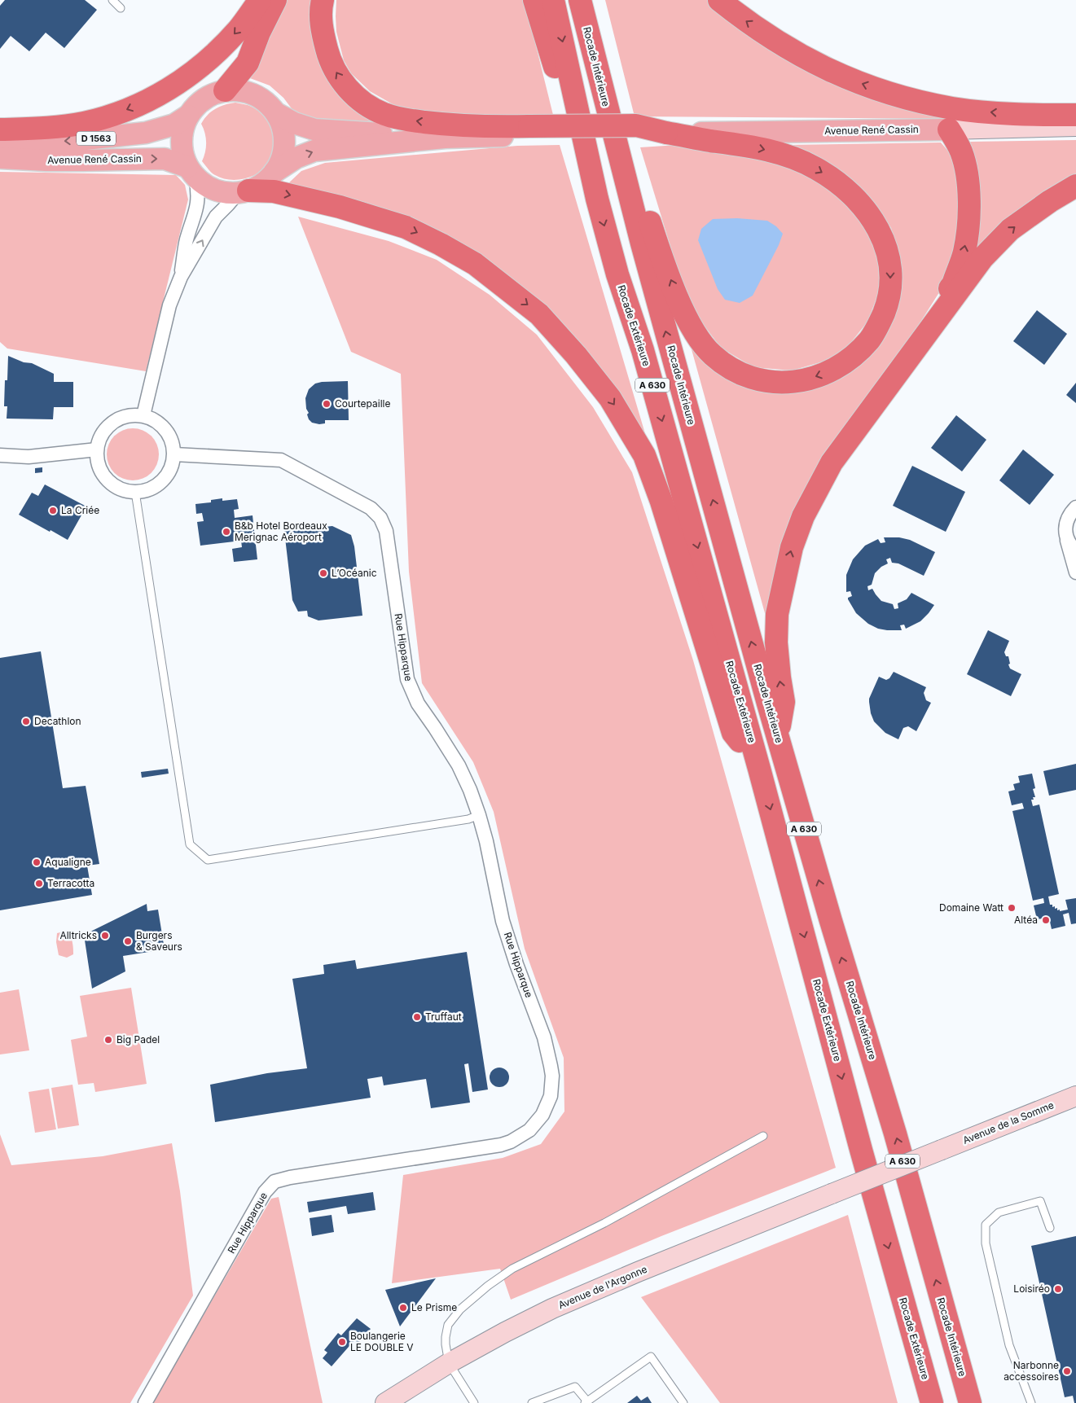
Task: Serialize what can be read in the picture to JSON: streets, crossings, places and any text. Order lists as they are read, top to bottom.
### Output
{
  "streets": {
    "highway": ["Rocade Intérieure", "Rocade Extérieure", "A 630"],
    "main road": [
      "Avenue René Cassin",
      "D 1563",
      "Avenue de la Somme",
      "Avenue de l'Argonne"
    ],
    "street": ["Rue Hipparque"]
  },
  "crossings": [
    ["Avenue de la Somme", "Avenue de l'Argonne"]
  ],
  "one_way": ["Rocade Intérieure", "Rocade Extérieure"],
  "places": [
    "Courtepaille",
    "La Criée",
    "B&b Hotel Bordeaux Merignac Aéroport",
    "L’Océanic",
    "Decathlon",
    "Aqualigne",
    "Terracotta",
    "Domaine Watt",
    "Altéa",
    "Alltricks",
    "Burgers & Saveurs",
    "Truffaut",
    "Big Padel",
    "Loisiréo",
    "Le Prisme",
    "Boulangerie LE DOUBLE V",
    "Narbonne accessoires"
  ]
}
